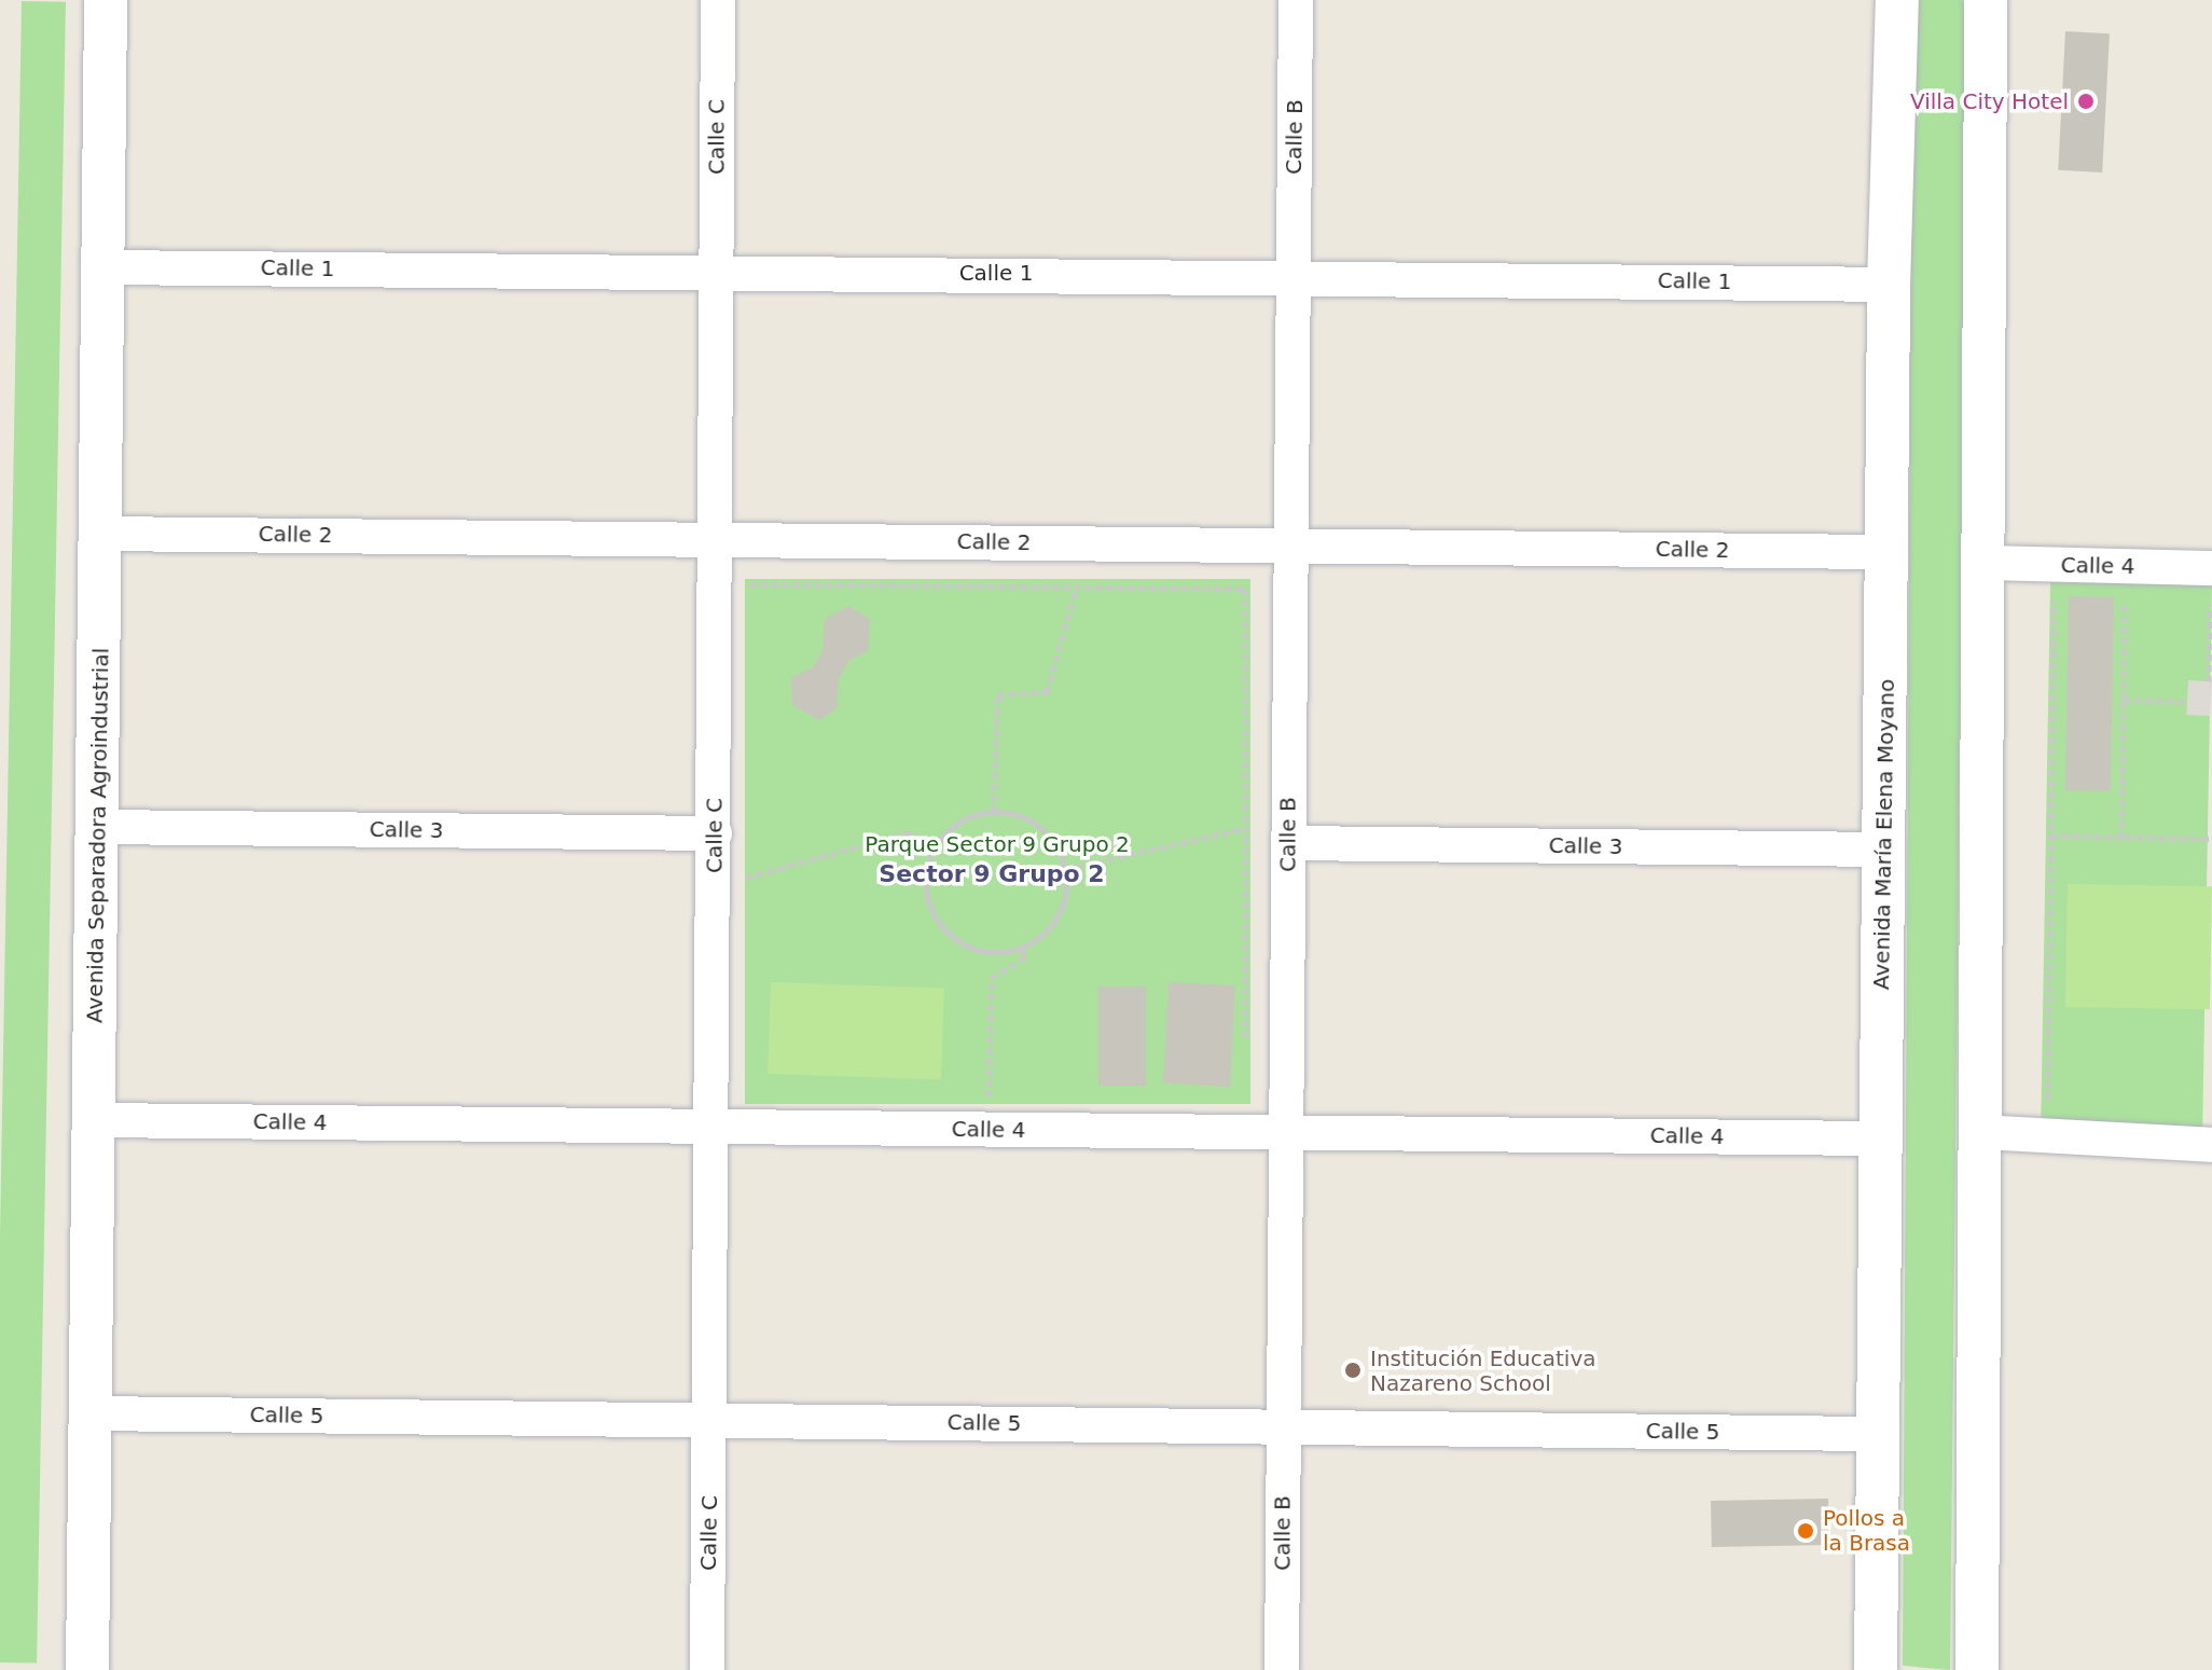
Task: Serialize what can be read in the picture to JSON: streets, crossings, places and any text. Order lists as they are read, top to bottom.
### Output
{
  "streets": {
    "street": [
      "Calle C",
      "Calle B",
      "Calle 1",
      "Calle 2",
      "Calle 4",
      "Calle 3",
      "Avenida María Elena Moyano",
      "Avenida Separadora Agroindustrial",
      "Calle 5"
    ]
  },
  "crossings": [
    ["Calle C", "Calle 1"],
    ["Calle C", "Calle 2"],
    ["Calle C", "Calle 4"],
    ["Calle C", "Calle 3"],
    ["Calle C", "Calle 5"],
    ["Calle B", "Calle 1"],
    ["Calle B", "Calle 2"],
    ["Calle B", "Calle 4"],
    ["Calle B", "Calle 3"],
    ["Calle B", "Calle 5"],
    ["Calle 1", "Avenida María Elena Moyano"],
    ["Calle 1", "Avenida Separadora Agroindustrial"],
    ["Calle 2", "Avenida María Elena Moyano"],
    ["Calle 2", "Avenida Separadora Agroindustrial"],
    ["Calle 4", "Avenida María Elena Moyano"],
    ["Calle 4", "Avenida Separadora Agroindustrial"],
    ["Calle 3", "Avenida María Elena Moyano"],
    ["Calle 3", "Avenida Separadora Agroindustrial"],
    ["Avenida María Elena Moyano", "Calle 5"],
    ["Avenida Separadora Agroindustrial", "Calle 5"]
  ],
  "districts": ["Sector 9 Grupo 2"],
  "parks": ["Parque Sector 9 Grupo 2"],
  "places": ["Villa City Hotel", "Institución Educativa Nazareno School", "Pollos a la Brasa"]
}
